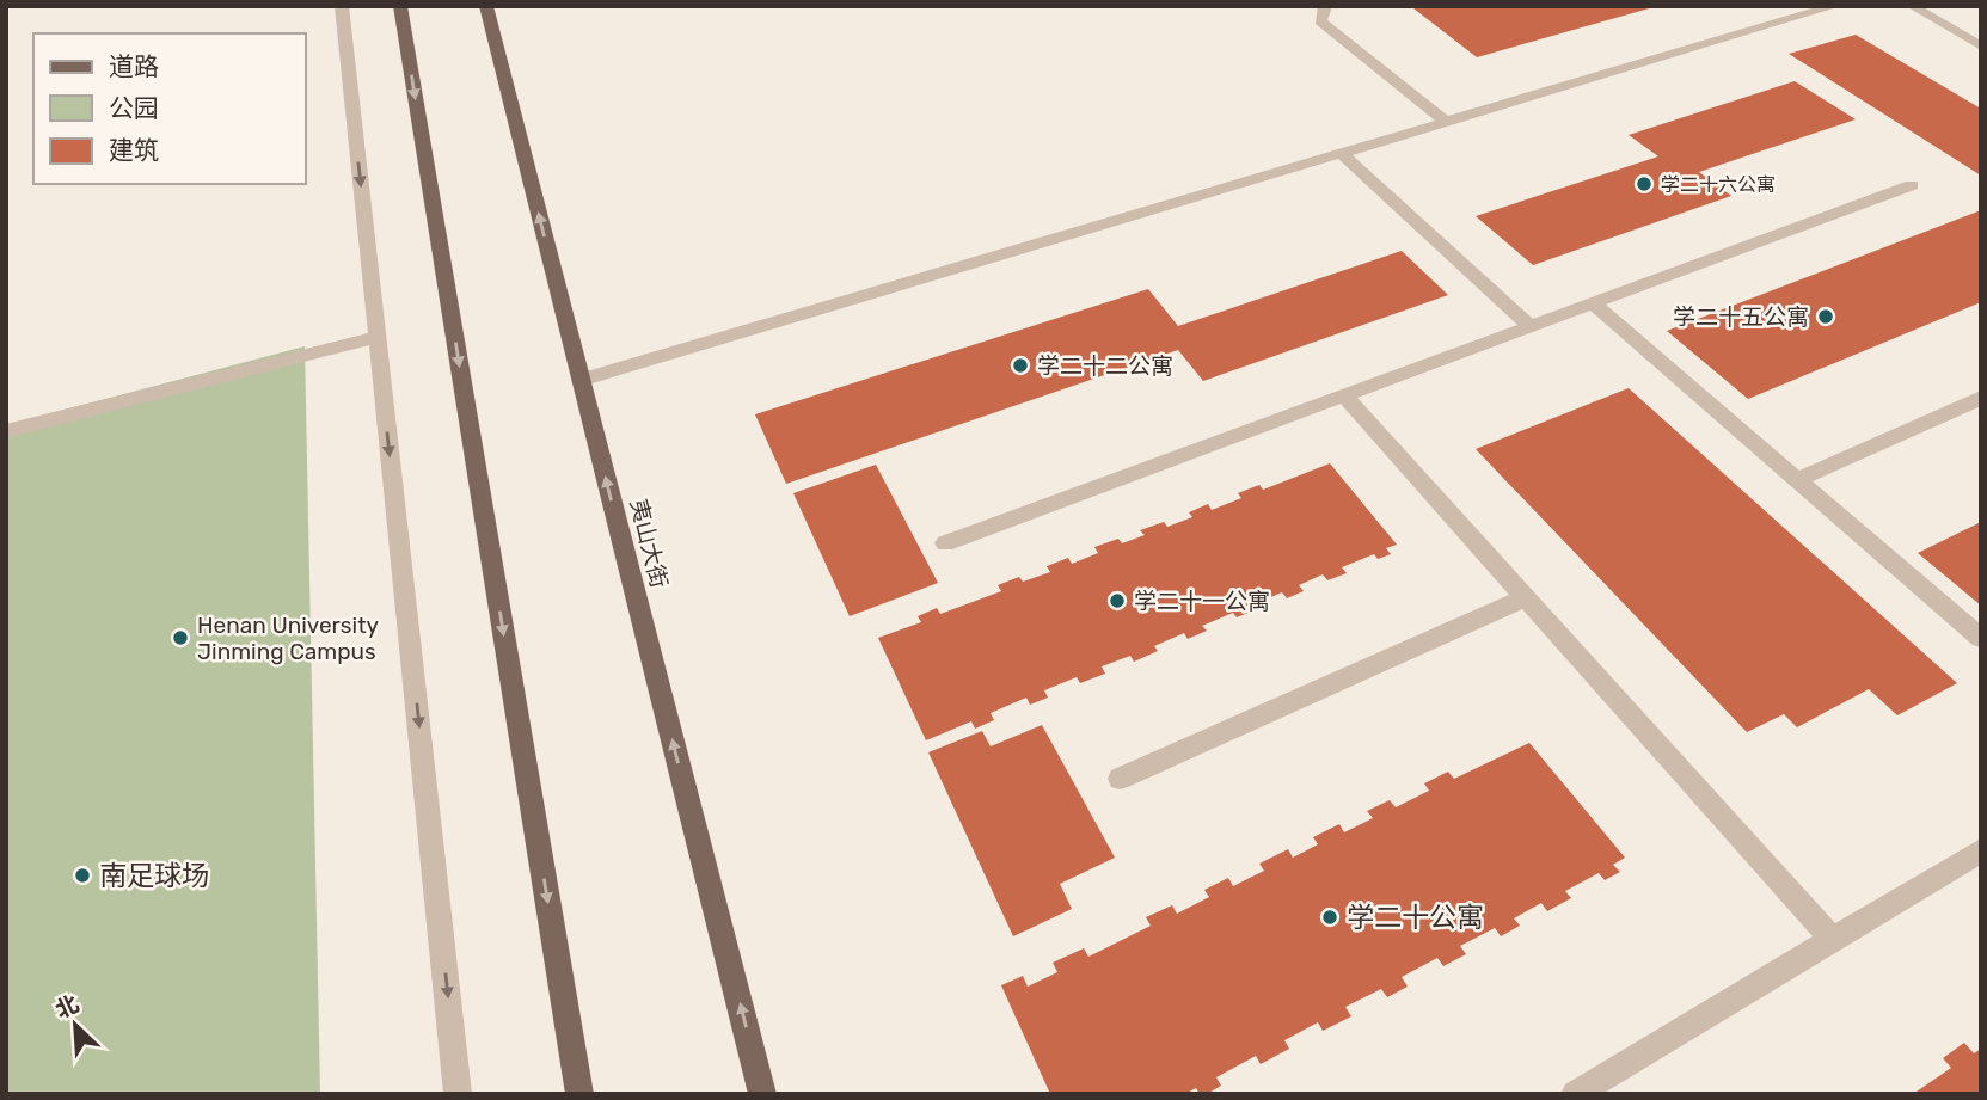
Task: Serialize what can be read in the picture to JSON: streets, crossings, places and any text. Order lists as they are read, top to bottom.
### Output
{
  "streets": {
    "main road": ["夷山大街"]
  },
  "places": [
    "学二十六公寓",
    "学二十五公寓",
    "学二十二公寓",
    "学二十一公寓",
    "Henan University Jinming Campus",
    "南足球场",
    "学二十公寓"
  ],
  "legend": ["道路", "公园", "建筑"],
  "north": "top left"
}
